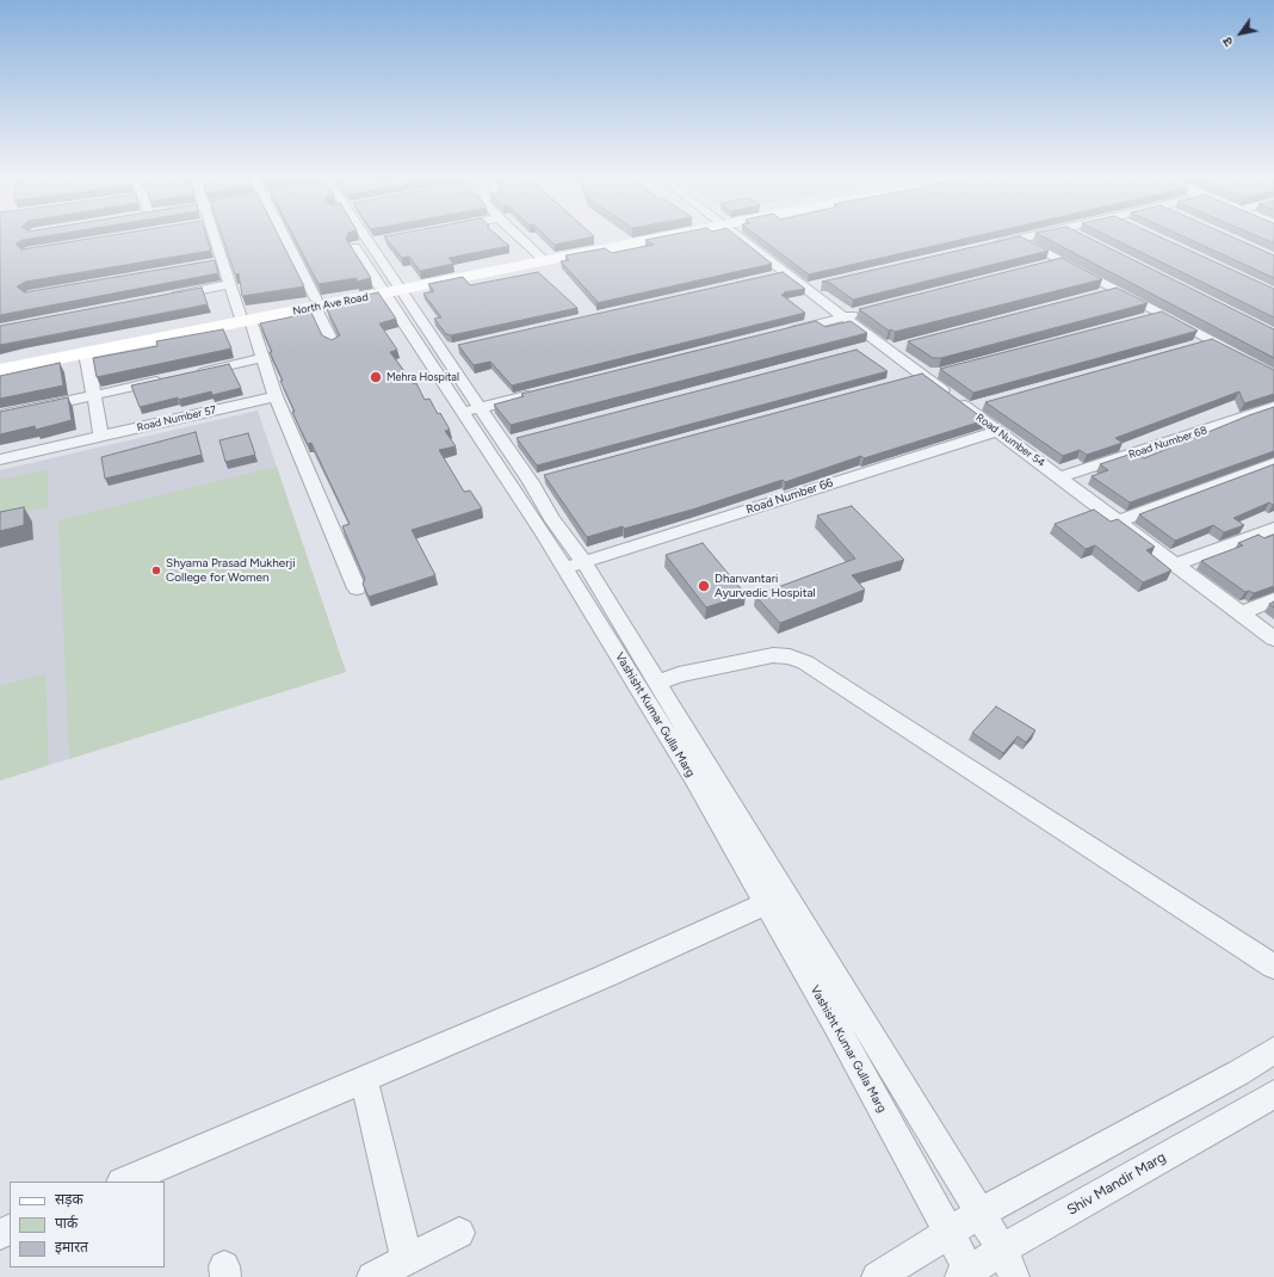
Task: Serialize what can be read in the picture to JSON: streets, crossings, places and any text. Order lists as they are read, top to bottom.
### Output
{
  "streets": {
    "street": [
      "Road Number 57",
      "Road Number 54",
      "Road Number 68",
      "Road Number 66",
      "Vashisht Kumar Gulla Marg",
      "Shiv Mandir Marg"
    ]
  },
  "crossings": [
    ["Road Number 54", "Road Number 68"],
    ["Road Number 54", "Road Number 66"],
    ["Road Number 66", "Vashisht Kumar Gulla Marg"],
    ["Vashisht Kumar Gulla Marg", "Shiv Mandir Marg"]
  ],
  "places": ["Mehra Hospital", "Shyama Prasad Mukherji College for Women", "Dhanvantari Ayurvedic Hospital"],
  "legend": ["सड़क", "पार्क", "इमारत"],
  "north": "bottom left"
}
